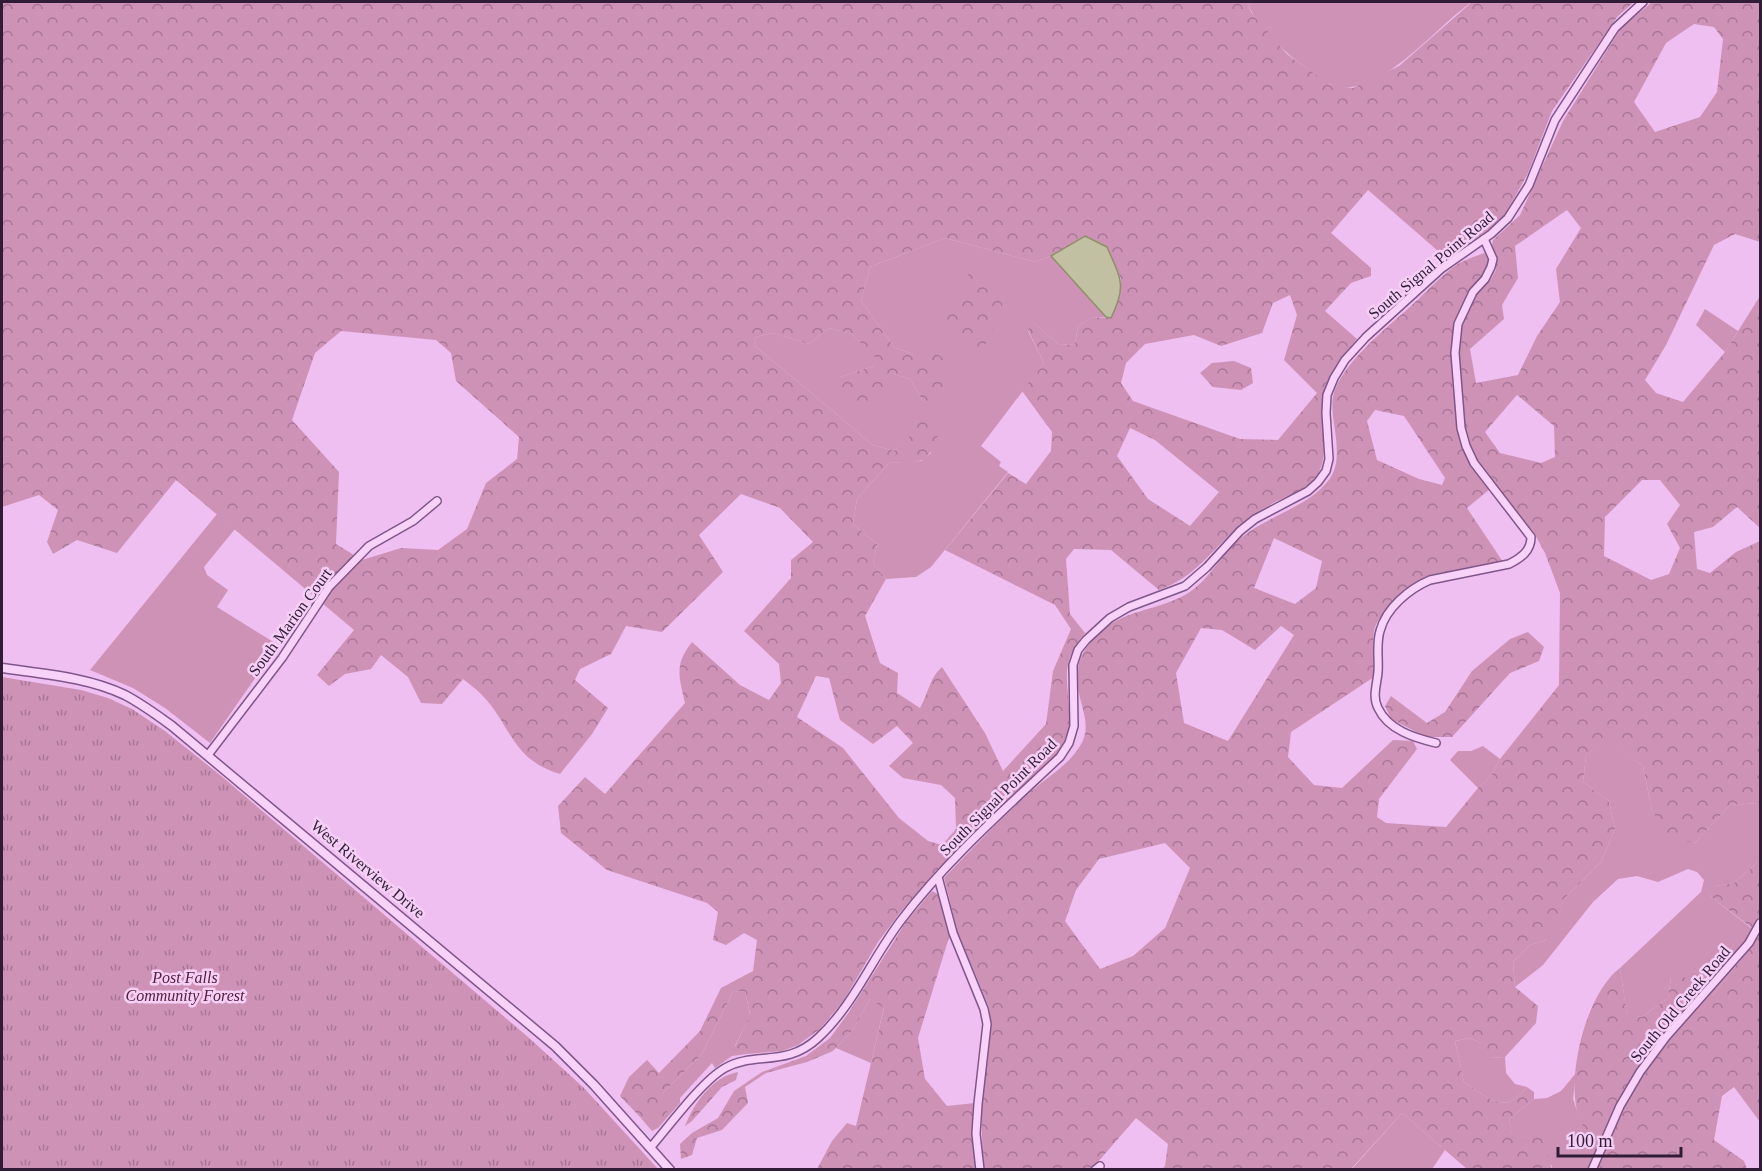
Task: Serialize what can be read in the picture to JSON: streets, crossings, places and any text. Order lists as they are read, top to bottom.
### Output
{
  "streets": {
    "street": [
      "South Signal Point Road",
      "South Marion Court",
      "West Riverview Drive",
      "South Old Creek Road"
    ]
  },
  "crossings": [
    ["South Signal Point Road", "West Riverview Drive"],
    ["South Marion Court", "West Riverview Drive"]
  ],
  "parks": ["Post Falls Community Forest"],
  "scale_bar": "100 m"
}
